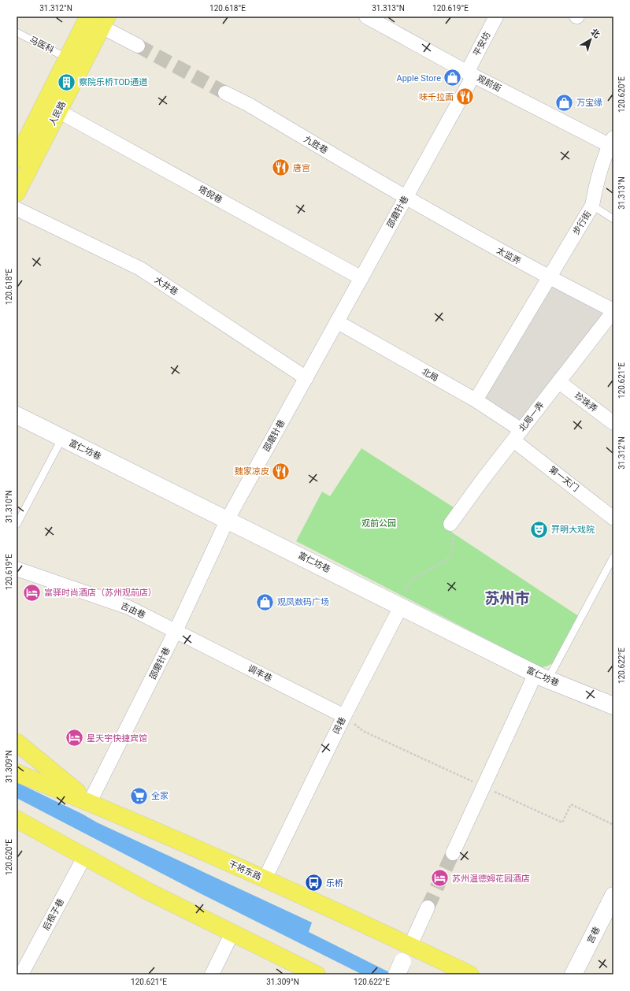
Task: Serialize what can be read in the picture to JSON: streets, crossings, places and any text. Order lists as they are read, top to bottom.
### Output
{
  "streets": {
    "main road": ["人民路", "干将东路"],
    "street": [
      "平安坊",
      "观前街",
      "九胜巷",
      "塔倪巷",
      "邵磨针巷",
      "步行街",
      "太监弄",
      "大井巷",
      "北局",
      "珍珠弄",
      "北局一弄",
      "富仁坊巷",
      "第一天门",
      "吉由巷",
      "调丰巷",
      "阔巷",
      "后根子巷",
      "宫巷"
    ],
    "lane": ["马医科"]
  },
  "crossings": [
    ["平安坊", "观前街"],
    ["平安坊", "邵磨针巷"],
    ["马医科", "人民路"],
    ["观前街", "邵磨针巷"],
    ["观前街", "步行街"],
    ["人民路", "塔倪巷"],
    ["九胜巷", "邵磨针巷"],
    ["九胜巷", "太监弄"],
    ["塔倪巷", "邵磨针巷"],
    ["邵磨针巷", "太监弄"],
    ["邵磨针巷", "大井巷"],
    ["邵磨针巷", "北局"],
    ["邵磨针巷", "富仁坊巷"],
    ["邵磨针巷", "吉由巷"],
    ["邵磨针巷", "调丰巷"],
    ["邵磨针巷", "干将东路"],
    ["步行街", "太监弄"],
    ["步行街", "北局"],
    ["太监弄", "北局一弄"],
    ["北局", "北局一弄"],
    ["北局", "第一天门"],
    ["珍珠弄", "北局一弄"],
    ["北局一弄", "第一天门"],
    ["富仁坊巷", "阔巷"],
    ["吉由巷", "调丰巷"],
    ["调丰巷", "阔巷"],
    ["阔巷", "干将东路"]
  ],
  "districts": ["苏州市"],
  "parks": ["观前公园"],
  "places": {
    "shop": ["Apple Store", "万宝缘", "观凤数码广场"],
    "building": ["察院乐桥TOD通道"],
    "restaurant": ["味千拉面", "唐宫", "魏家凉皮"],
    "theatre": ["开明大戏院"],
    "hotel": ["富驿时尚酒店（苏州观前店）", "星天宇快捷宾馆", "苏州温德姆花园酒店"],
    "supermarket": ["全家"],
    "bus stop": ["乐桥"]
  },
  "north": "top right",
  "coordinates": [
    "31.312°N",
    "120.618°E",
    "31.313°N",
    "120.619°E",
    "120.620°E",
    "120.621°E",
    "31.310°N",
    "120.622°E",
    "31.309°N"
  ]
}
